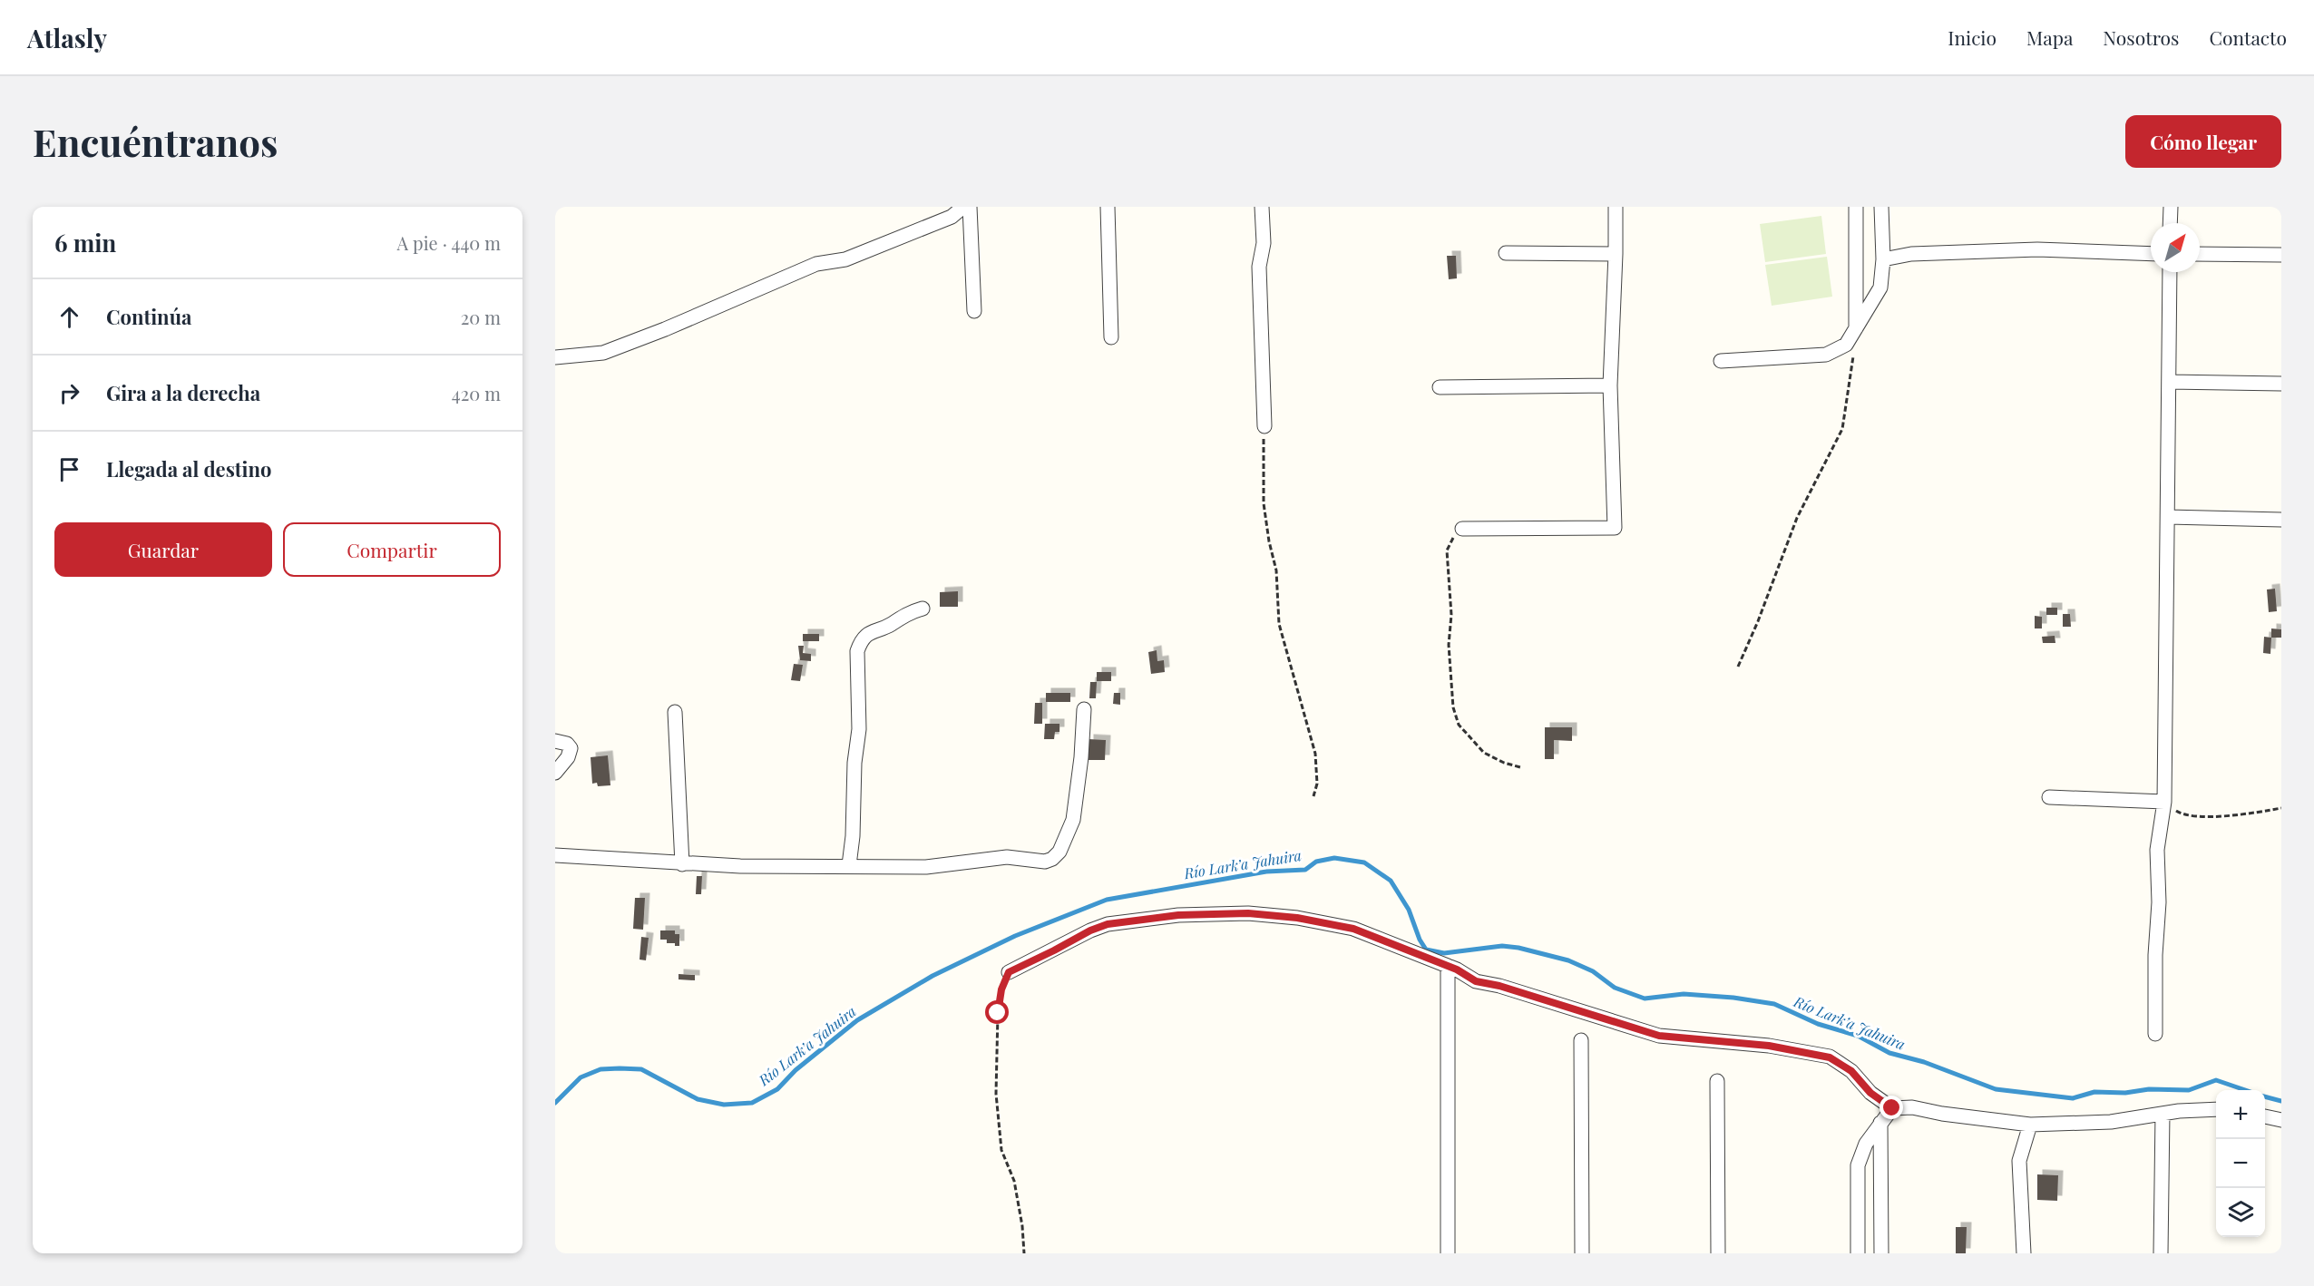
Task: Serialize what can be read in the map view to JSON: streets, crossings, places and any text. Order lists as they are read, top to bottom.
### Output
{
  "water": ["Río Lark’a Jahuira"],
  "north": "top right",
  "page": {
    "header": "Atlasly",
    "nav": [
      "Inicio",
      "Mapa",
      "Nosotros",
      "Contacto"
    ],
    "buttons": [
      "Cómo llegar",
      ["Guardar", "Compartir"]
    ],
    "title": "Encuéntranos",
    "heading": ["6 min", "A pie · 440 m"],
    "list": [
      ["Continúa", "20 m"],
      ["Gira a la derecha", "420 m"],
      "Llegada al destino"
    ],
    "map_buttons": ["+", "−"]
  }
}
